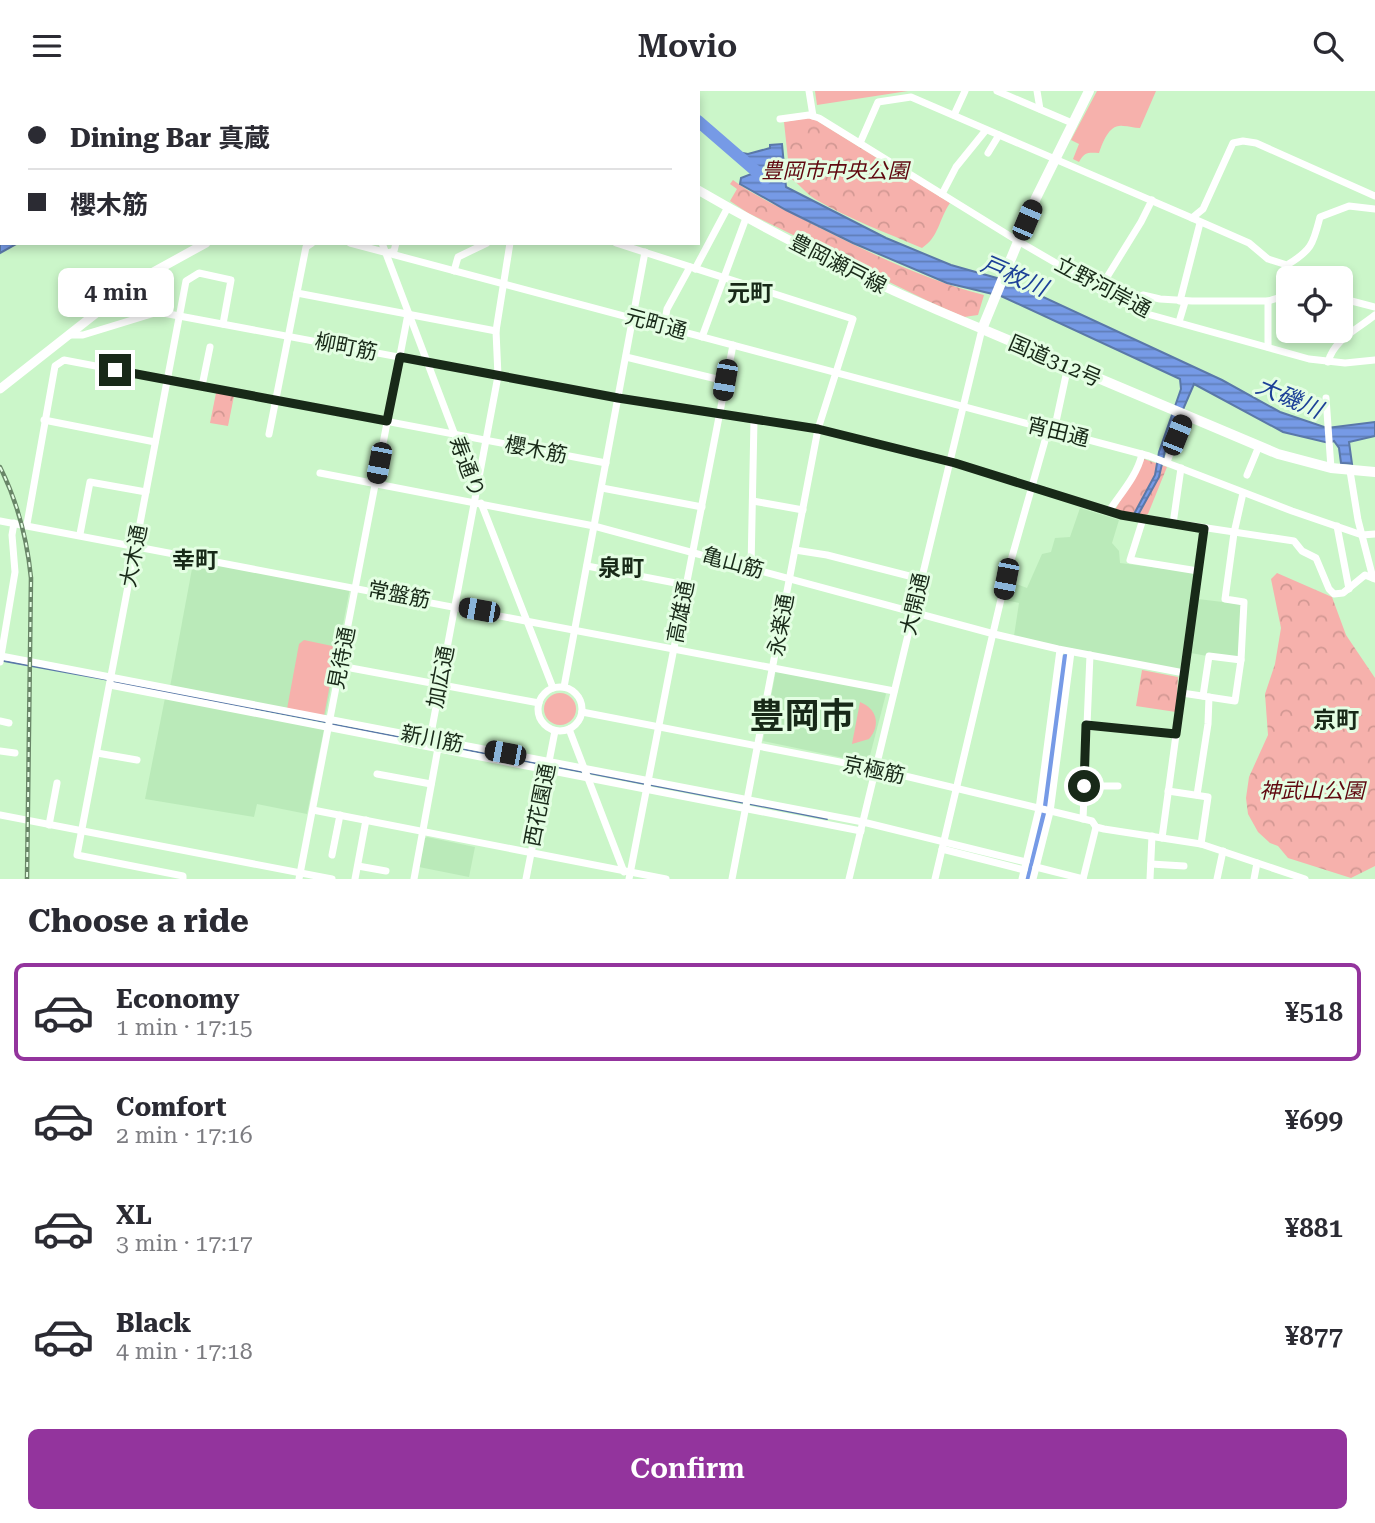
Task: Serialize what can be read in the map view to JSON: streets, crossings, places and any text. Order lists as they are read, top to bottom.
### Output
{
  "streets": {
    "highway": ["国道312号"],
    "main road": ["豊岡瀬戸線"],
    "street": [
      "立野河岸通",
      "元町通",
      "柳町筋",
      "宵田通",
      "櫻木筋",
      "寿通り",
      "大木通",
      "亀山筋",
      "常盤筋",
      "大開通",
      "高雄通",
      "永楽通",
      "見待通",
      "加広通",
      "新川筋",
      "京極筋",
      "西花園通"
    ]
  },
  "crossings": [
    ["豊岡瀬戸線", "国道312号"],
    ["豊岡瀬戸線", "大開通"],
    ["立野河岸通", "国道312号"],
    ["元町通", "宵田通"],
    ["元町通", "寿通り"],
    ["元町通", "大開通"],
    ["元町通", "高雄通"],
    ["元町通", "永楽通"],
    ["柳町筋", "寿通り"],
    ["柳町筋", "大木通"],
    ["柳町筋", "大開通"],
    ["柳町筋", "高雄通"],
    ["柳町筋", "永楽通"],
    ["柳町筋", "見待通"],
    ["国道312号", "大開通"],
    ["宵田通", "大開通"],
    ["櫻木筋", "寿通り"],
    ["櫻木筋", "大木通"],
    ["櫻木筋", "見待通"],
    ["寿通り", "亀山筋"],
    ["寿通り", "常盤筋"],
    ["寿通り", "見待通"],
    ["寿通り", "加広通"],
    ["寿通り", "京極筋"],
    ["寿通り", "西花園通"],
    ["大木通", "常盤筋"],
    ["大木通", "新川筋"],
    ["亀山筋", "大開通"],
    ["亀山筋", "高雄通"],
    ["亀山筋", "永楽通"],
    ["亀山筋", "見待通"],
    ["亀山筋", "加広通"],
    ["常盤筋", "大開通"],
    ["常盤筋", "高雄通"],
    ["常盤筋", "永楽通"],
    ["常盤筋", "見待通"],
    ["常盤筋", "加広通"],
    ["大開通", "新川筋"],
    ["大開通", "京極筋"],
    ["高雄通", "新川筋"],
    ["高雄通", "京極筋"],
    ["永楽通", "新川筋"],
    ["永楽通", "京極筋"],
    ["見待通", "新川筋"],
    ["加広通", "新川筋"],
    ["新川筋", "西花園通"],
    ["京極筋", "西花園通"]
  ],
  "districts": [
    "元町",
    "幸町",
    "泉町",
    "豊岡市",
    "京町"
  ],
  "water": ["戸枚川", "大磯川"],
  "parks": ["豊岡市中央公園", "神武山公園"],
  "page": {
    "header": "Movio",
    "banner": ["Dining Bar 真蔵", "櫻木筋"],
    "bubble": "4 min",
    "heading": "Choose a ride",
    "list": [
      {
        "name": "Economy",
        "note": "1 min · 17:15",
        "value": "¥518"
      },
      {
        "name": "Comfort",
        "note": "2 min · 17:16",
        "value": "¥699"
      },
      {
        "name": "XL",
        "note": "3 min · 17:17",
        "value": "¥881"
      },
      {
        "name": "Black",
        "note": "4 min · 17:18",
        "value": "¥877"
      }
    ],
    "buttons": "Confirm"
  }
}
